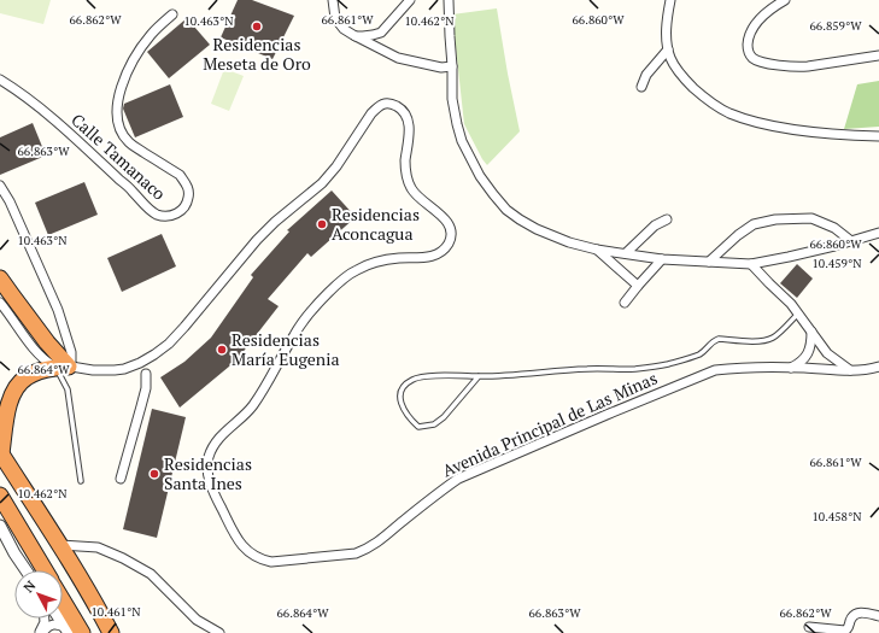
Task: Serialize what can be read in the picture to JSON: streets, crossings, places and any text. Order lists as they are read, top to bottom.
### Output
{
  "streets": {
    "street": ["Calle Tamanaco", "Avenida Principal de Las Minas"]
  },
  "places": [
    "Residencias Meseta de Oro",
    "Residencias Aconcagua",
    "Residencias María Eugenia",
    "Residencias Santa Ines"
  ],
  "north": "top left",
  "coordinates": [
    "66.861°W",
    "66.862°W",
    "66.860°W",
    "10.463°N",
    "10.462°N",
    "66.859°W",
    "66.863°W",
    "10.459°N",
    "66.864°W",
    "10.458°N",
    "10.461°N"
  ]
}
